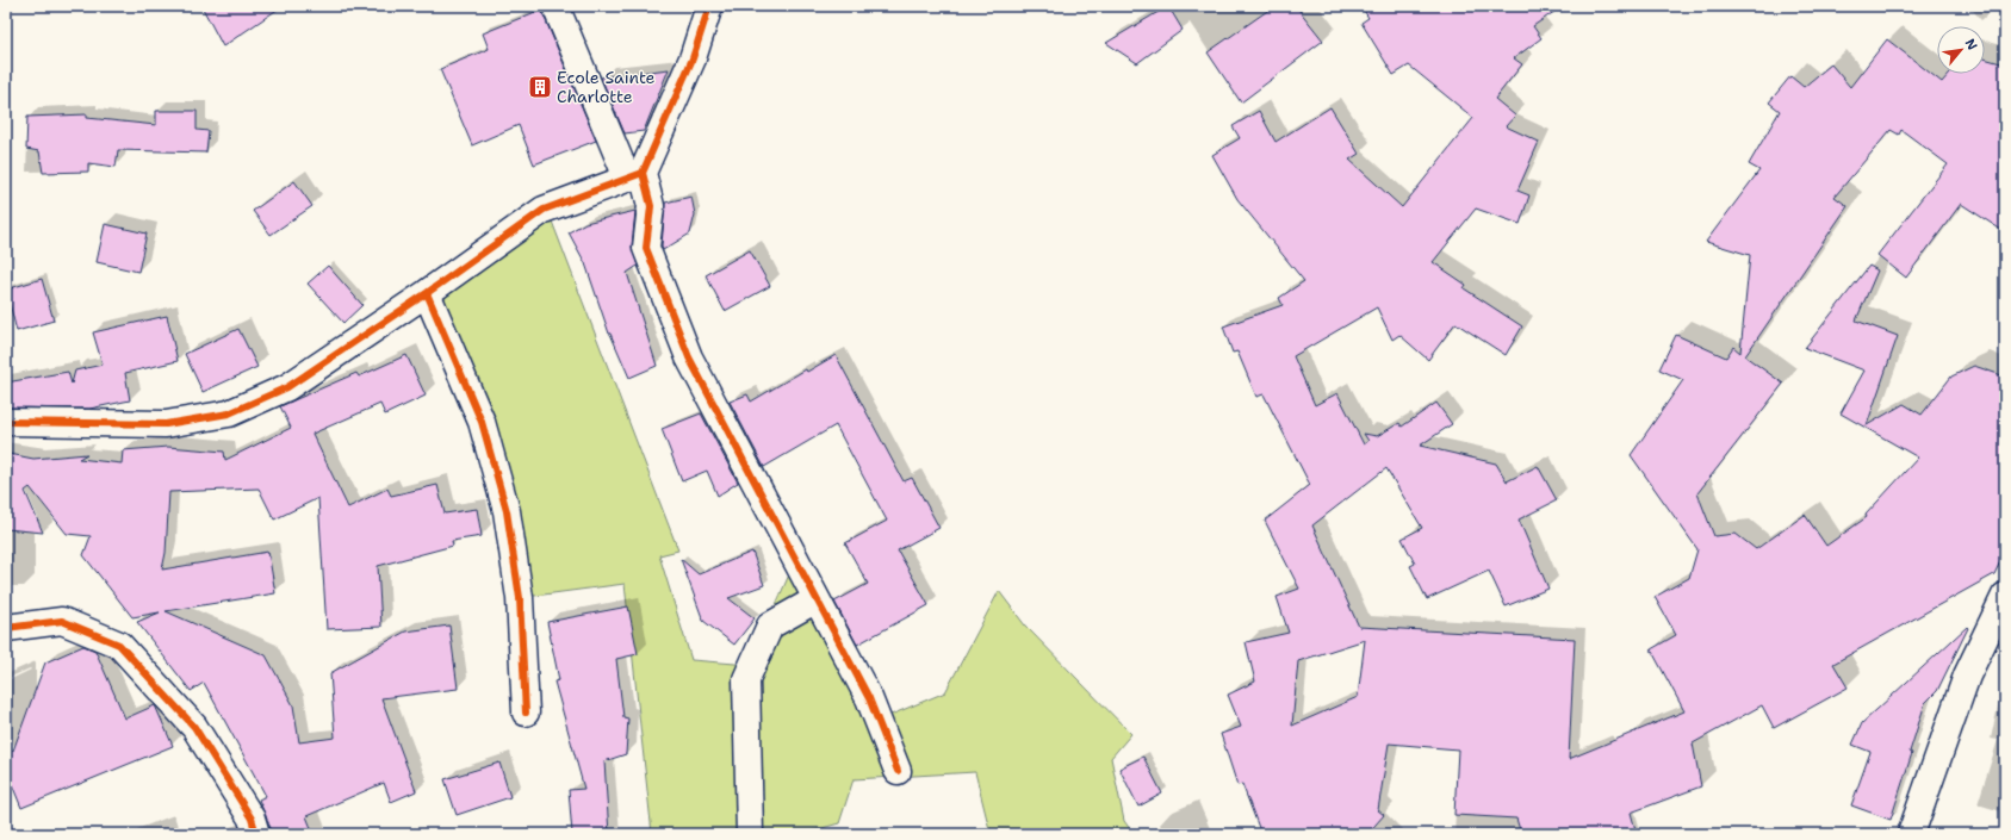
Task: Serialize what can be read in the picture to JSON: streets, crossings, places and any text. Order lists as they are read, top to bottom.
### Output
{
  "places": {
    "building": ["Ecole Sainte Charlotte"]
  },
  "north": "top right"
}
